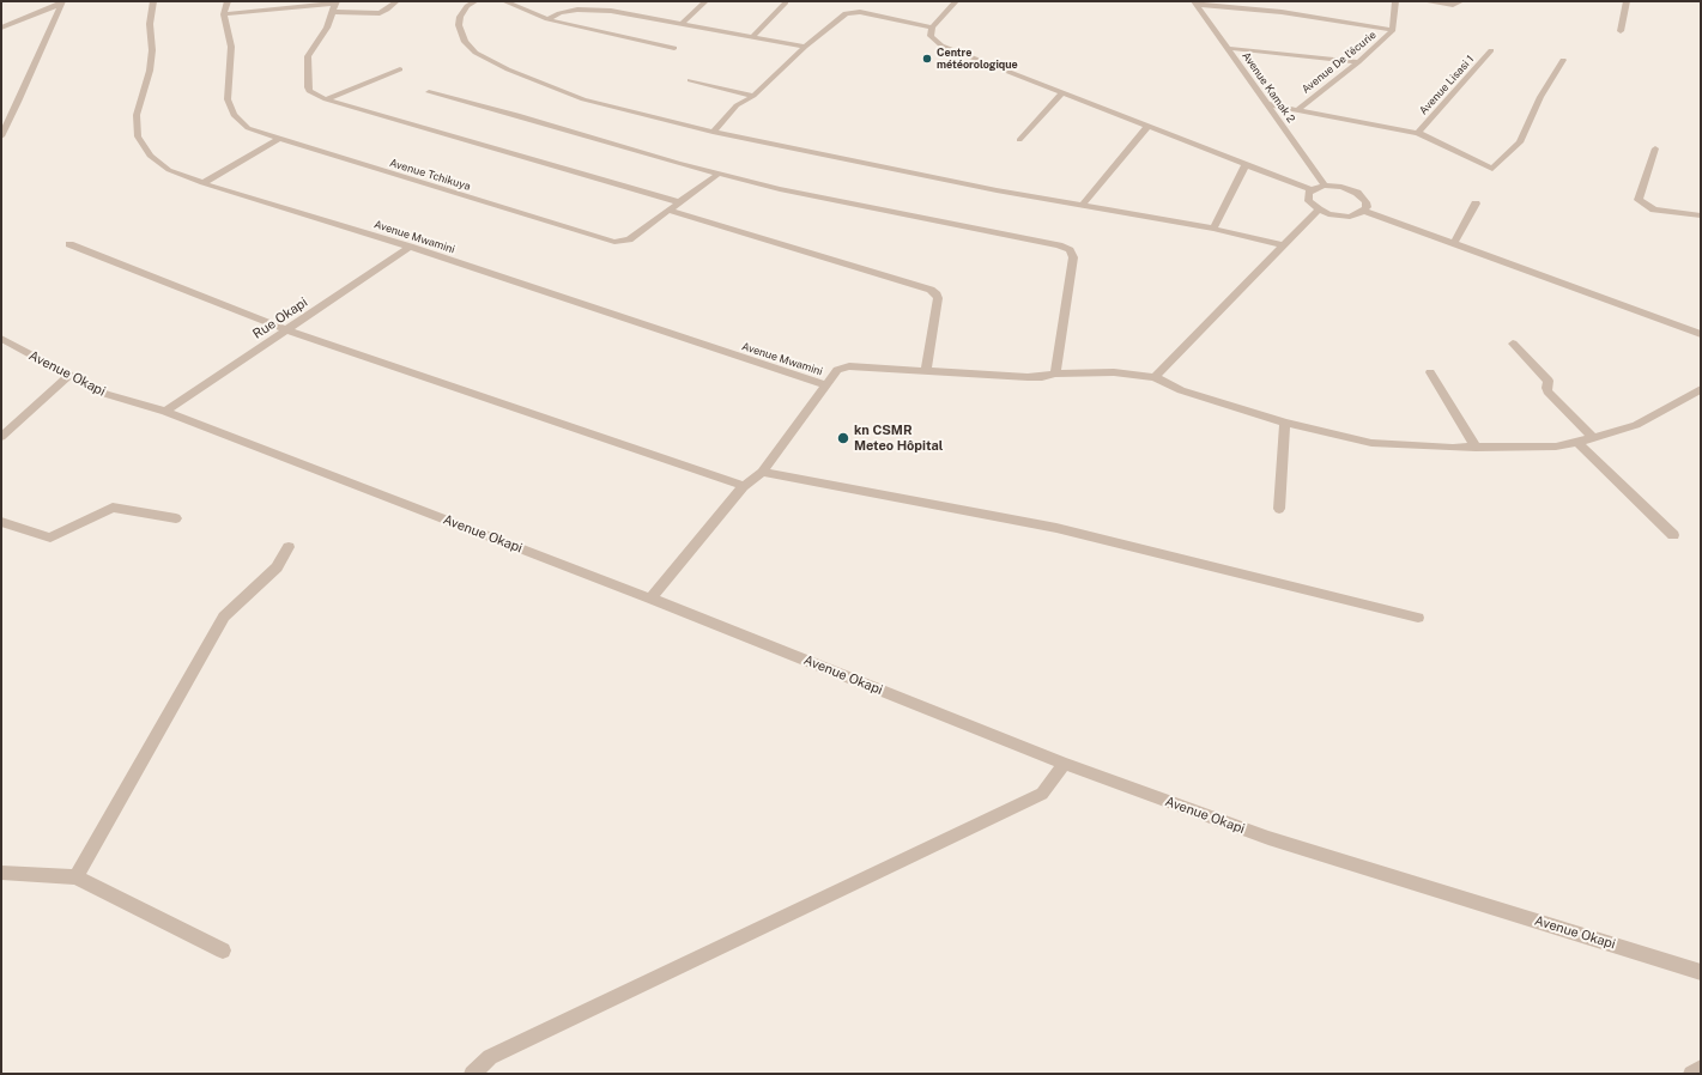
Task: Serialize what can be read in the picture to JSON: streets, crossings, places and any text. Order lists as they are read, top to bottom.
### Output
{
  "streets": {
    "street": [
      "Avenue De l'écurie",
      "Avenue Lisasi 1",
      "Avenue Kamak 2",
      "Avenue Tchikuya",
      "Avenue Mwamini",
      "Rue Okapi",
      "Avenue Okapi"
    ]
  },
  "crossings": [
    ["Avenue Mwamini", "Rue Okapi"],
    ["Rue Okapi", "Avenue Okapi"]
  ],
  "places": ["Centre météorologique", "kn CSMR Meteo Hôpital"]
}
